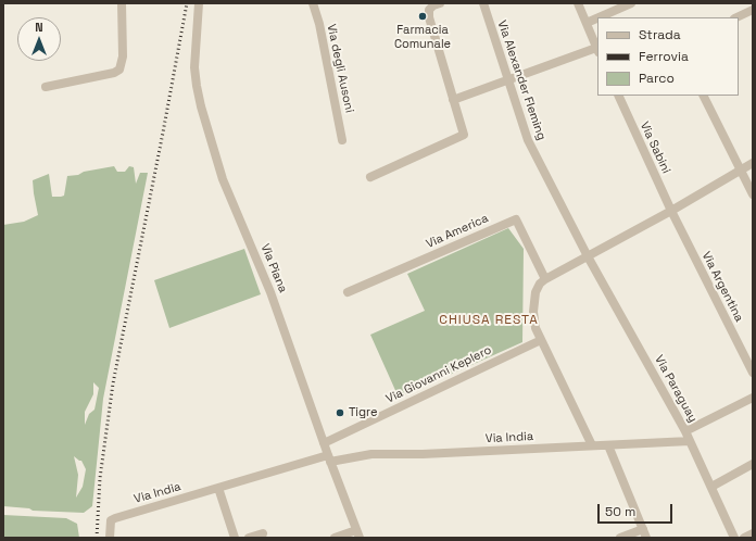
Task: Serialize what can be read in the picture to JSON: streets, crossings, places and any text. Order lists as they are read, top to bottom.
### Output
{
  "streets": {
    "street": [
      "Via degli Ausoni",
      "Via Alexander Fleming",
      "Via Sabini",
      "Via America",
      "Via Piana",
      "Via Argentina",
      "Via Giovanni Keplero",
      "Via Paraguay",
      "Via India"
    ]
  },
  "crossings": [
    ["Via Alexander Fleming", "Via Paraguay"],
    ["Via Sabini", "Via Argentina"],
    ["Via Piana", "Via Giovanni Keplero"],
    ["Via Piana", "Via India"],
    ["Via Paraguay", "Via India"]
  ],
  "districts": ["CHIUSA RESTA"],
  "places": ["Farmacia Comunale", "Tigre"],
  "legend": ["Strada", "Ferrovia", "Parco"],
  "scale_bar": "50 m",
  "north": "top"
}
